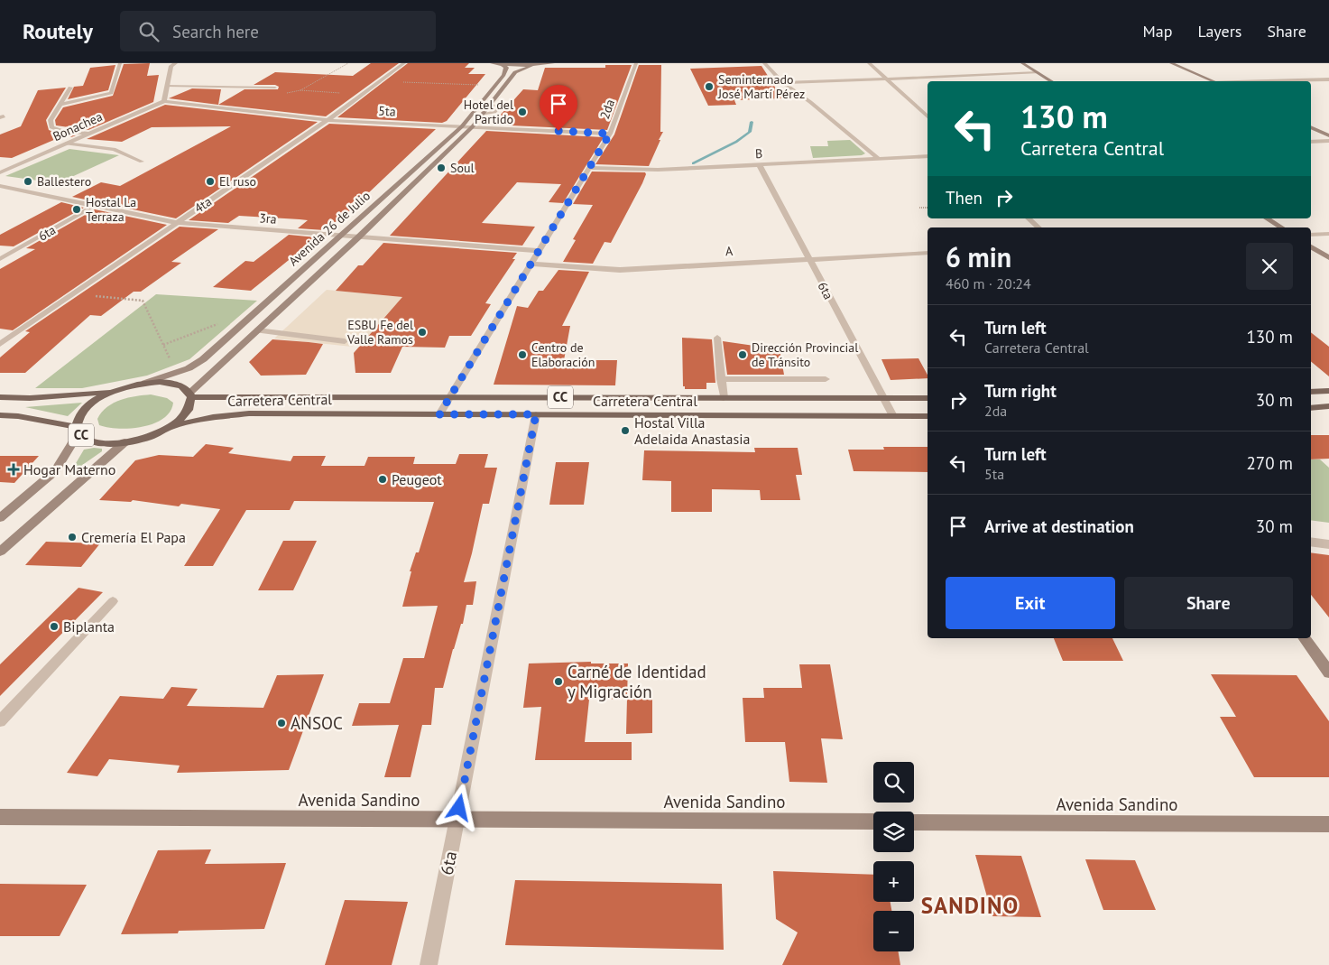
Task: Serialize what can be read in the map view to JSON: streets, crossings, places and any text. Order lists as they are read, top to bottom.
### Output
{
  "streets": {
    "main road": [
      "Avenida 26 de Julio",
      "CC",
      "Carretera Central",
      "Avenida Sandino"
    ],
    "street": [
      "2da",
      "5ta",
      "Bonachea",
      "B",
      "4ta",
      "3ra",
      "6ta",
      "A"
    ]
  },
  "crossings": [
    ["2da", "5ta"],
    ["2da", "B"],
    ["2da", "3ra"],
    ["2da", "A"],
    ["2da", "Carretera Central"],
    ["5ta", "Bonachea"],
    ["5ta", "4ta"],
    ["5ta", "Avenida 26 de Julio"],
    ["B", "6ta"],
    ["4ta", "3ra"],
    ["3ra", "Avenida 26 de Julio"],
    ["3ra", "6ta"],
    ["Avenida 26 de Julio", "CC"],
    ["Avenida 26 de Julio", "Carretera Central"],
    ["6ta", "A"],
    ["6ta", "Carretera Central"],
    ["6ta", "Avenida Sandino"],
    ["CC", "Carretera Central"]
  ],
  "districts": ["SANDINO"],
  "places": {
    "other": [
      "Seminternado José Martí Pérez",
      "Hotel del Partido",
      "Soul",
      "Ballestero",
      "El ruso",
      "Hostal La Terraza",
      "ESBU Fe del Valle Ramos",
      "Centro de Elaboración",
      "Dirección Provincial de Tránsito",
      "Hostal Villa Adelaida Anastasia",
      "Peugeot",
      "Cremería El Papa",
      "Biplanta",
      "Carné de Identidad y Migración",
      "ANSOC"
    ],
    "health": ["Hogar Materno"]
  },
  "page": {
    "header": "Routely",
    "search": "Search here",
    "nav": ["Map", "Layers", "Share"],
    "turn": ["130 m", "Carretera Central"],
    "then": "Then",
    "heading": ["6 min", "460 m · 20:24"],
    "list": [
      {
        "name": "Turn left",
        "note": "Carretera Central",
        "value": "130 m"
      },
      {
        "name": "Turn right",
        "note": "2da",
        "value": "30 m"
      },
      {
        "name": "Turn left",
        "note": "5ta",
        "value": "270 m"
      },
      {
        "name": "Arrive at destination",
        "value": "30 m"
      }
    ],
    "buttons": ["Exit", "Share"],
    "map_buttons": ["+", "−"]
  }
}
